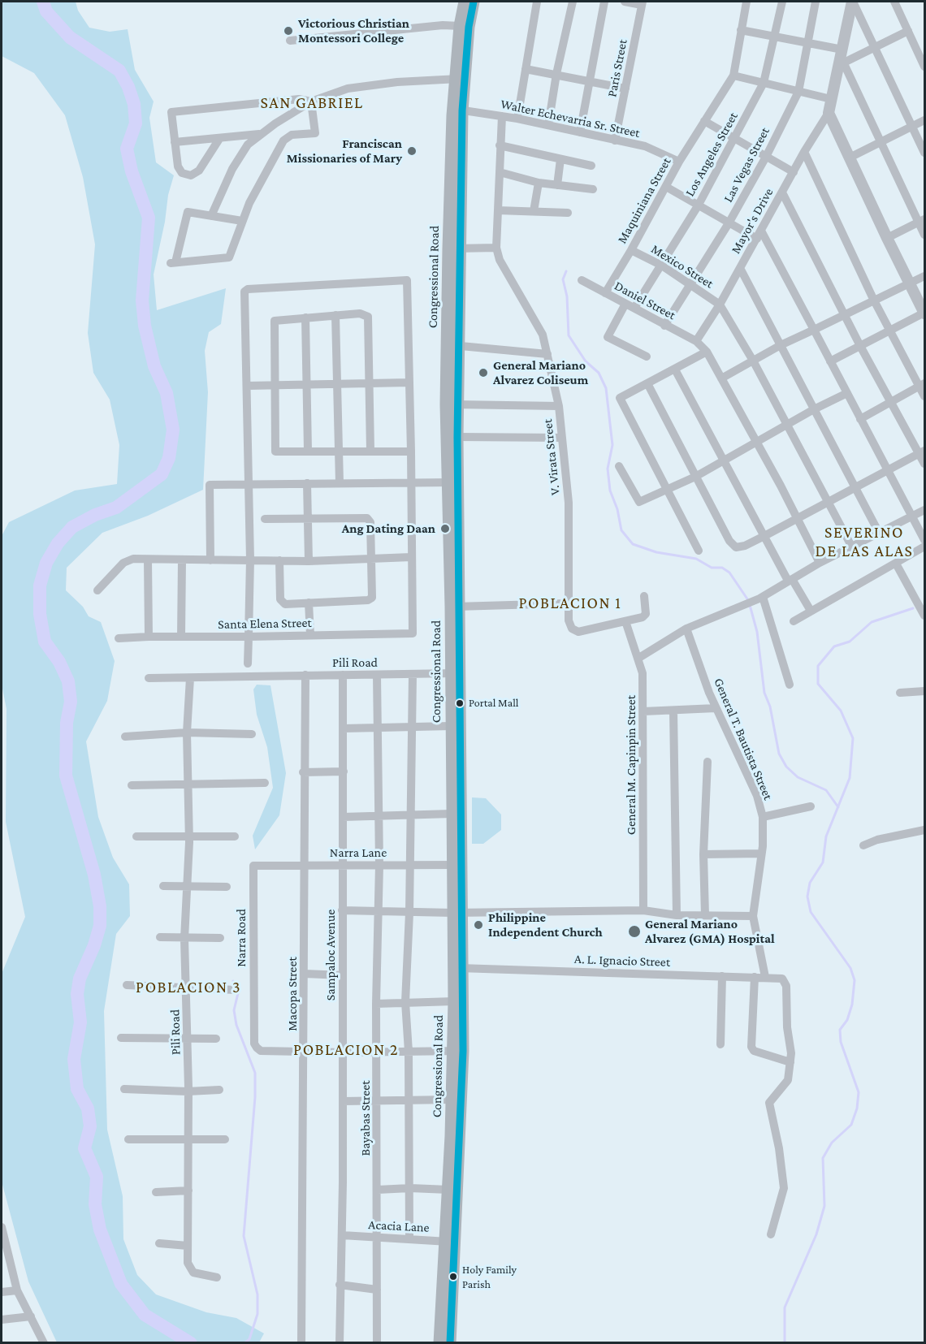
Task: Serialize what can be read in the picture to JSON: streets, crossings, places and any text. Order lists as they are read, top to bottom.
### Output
{
  "streets": {
    "main road": ["Congressional Road"],
    "street": [
      "Paris Street",
      "Walter Echevarria Sr. Street",
      "Los Angeles Street",
      "Las Vegas Street",
      "Maquiniana Street",
      "Mayor's Drive",
      "Mexico Street",
      "Daniel Street",
      "V. Virata Street",
      "Santa Elena Street",
      "Pili Road",
      "General T. Bautista Street",
      "General M. Capinpin Street",
      "Narra Lane",
      "Narra Road",
      "Sampaloc Avenue",
      "A. L. Ignacio Street",
      "Macopa Street",
      "Bayabas Street",
      "Acacia Lane"
    ]
  },
  "crossings": [
    ["Paris Street", "Walter Echevarria Sr. Street"],
    ["Walter Echevarria Sr. Street", "Maquiniana Street"],
    ["Walter Echevarria Sr. Street", "Congressional Road"],
    ["Los Angeles Street", "Mexico Street"],
    ["Los Angeles Street", "Daniel Street"],
    ["Las Vegas Street", "Mexico Street"],
    ["Las Vegas Street", "Daniel Street"],
    ["Maquiniana Street", "Mexico Street"],
    ["Maquiniana Street", "Daniel Street"],
    ["Mayor's Drive", "Mexico Street"],
    ["Mayor's Drive", "Daniel Street"],
    ["Congressional Road", "Pili Road"],
    ["Congressional Road", "Narra Lane"],
    ["Congressional Road", "A. L. Ignacio Street"],
    ["Congressional Road", "Acacia Lane"],
    ["V. Virata Street", "General M. Capinpin Street"],
    ["Pili Road", "Sampaloc Avenue"],
    ["Pili Road", "Macopa Street"],
    ["Pili Road", "Bayabas Street"],
    ["General T. Bautista Street", "A. L. Ignacio Street"],
    ["Narra Lane", "Narra Road"],
    ["Narra Lane", "Sampaloc Avenue"],
    ["Narra Lane", "Macopa Street"],
    ["Narra Lane", "Bayabas Street"],
    ["Narra Road", "Macopa Street"],
    ["Sampaloc Avenue", "Acacia Lane"],
    ["Bayabas Street", "Acacia Lane"]
  ],
  "districts": [
    "SAN GABRIEL",
    "SEVERINO DE LAS ALAS",
    "POBLACION 1",
    "POBLACION 3",
    "POBLACION 2"
  ],
  "places": [
    "Victorious Christian Montessori College",
    "Franciscan Missionaries of Mary",
    "General Mariano Alvarez Coliseum",
    "Ang Dating Daan",
    "Portal Mall",
    "Philippine Independent Church",
    "General Mariano Alvarez (GMA) Hospital",
    "Holy Family Parish"
  ]
}
